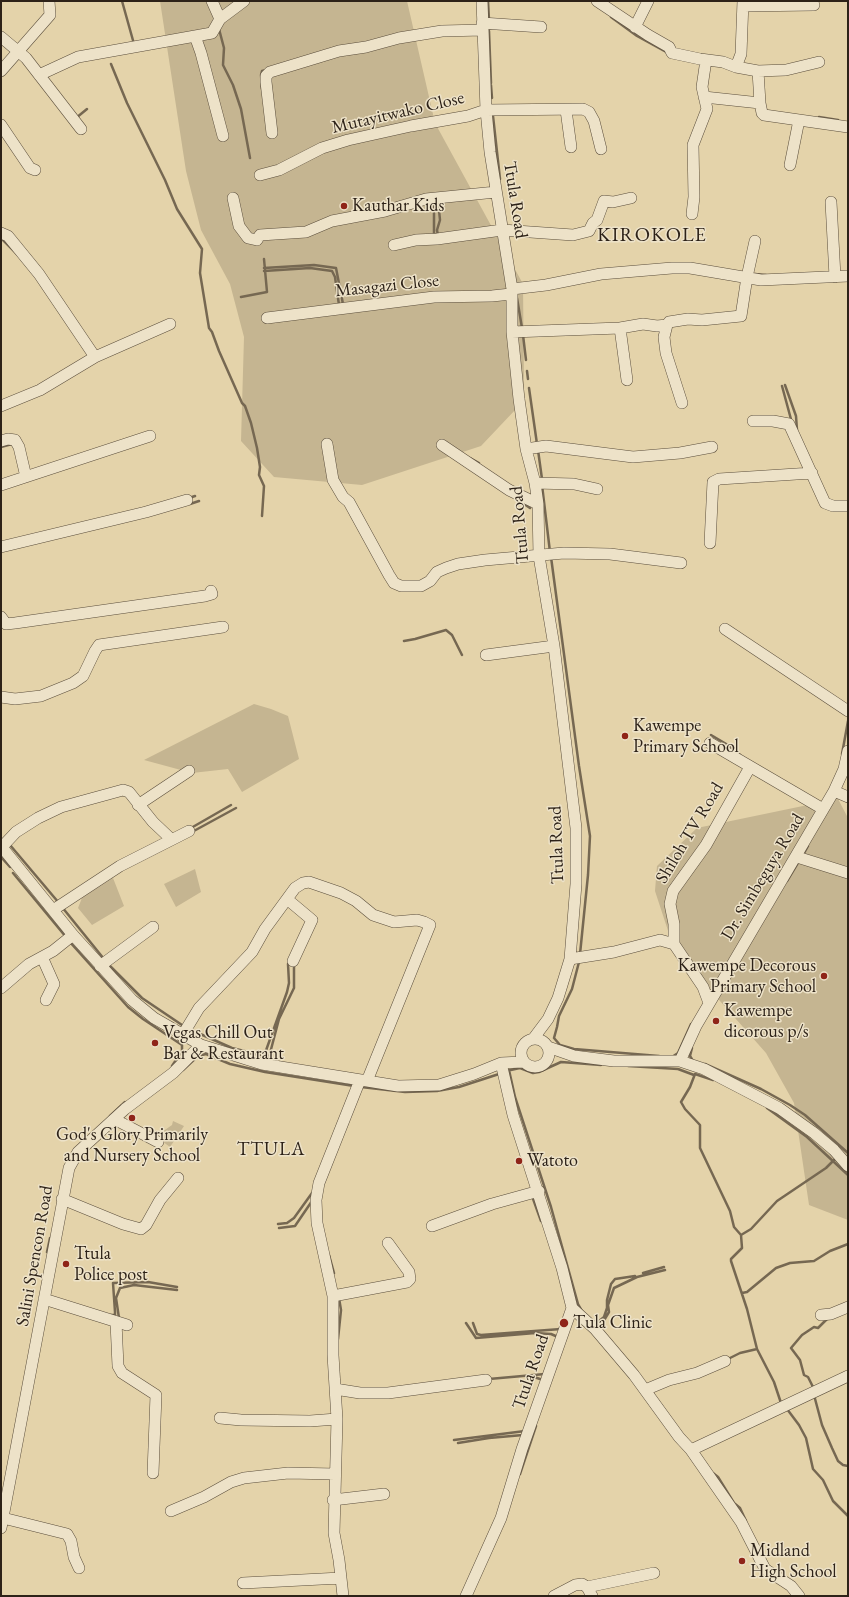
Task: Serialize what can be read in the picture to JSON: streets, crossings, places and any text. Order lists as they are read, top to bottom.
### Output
{
  "streets": {
    "street": [
      "Mutayitwako Close",
      "Ttula Road",
      "Masagazi Close",
      "Shiloh TV Road",
      "Dr. Simbeguya Road",
      "Salini Spencon Road"
    ]
  },
  "crossings": [
    ["Mutayitwako Close", "Ttula Road"],
    ["Ttula Road", "Masagazi Close"]
  ],
  "districts": ["KIROKOLE", "TTULA"],
  "places": [
    "Kauthar Kids",
    "Kawempe Primary School",
    "Kawempe Decorous Primary School",
    "Kawempe dicorous p/s",
    "Vegas Chill Out Bar & Restaurant",
    "God's Glory Primarily and Nursery School",
    "Watoto",
    "Ttula Police post",
    "Tula Clinic",
    "Midland High School"
  ]
}
